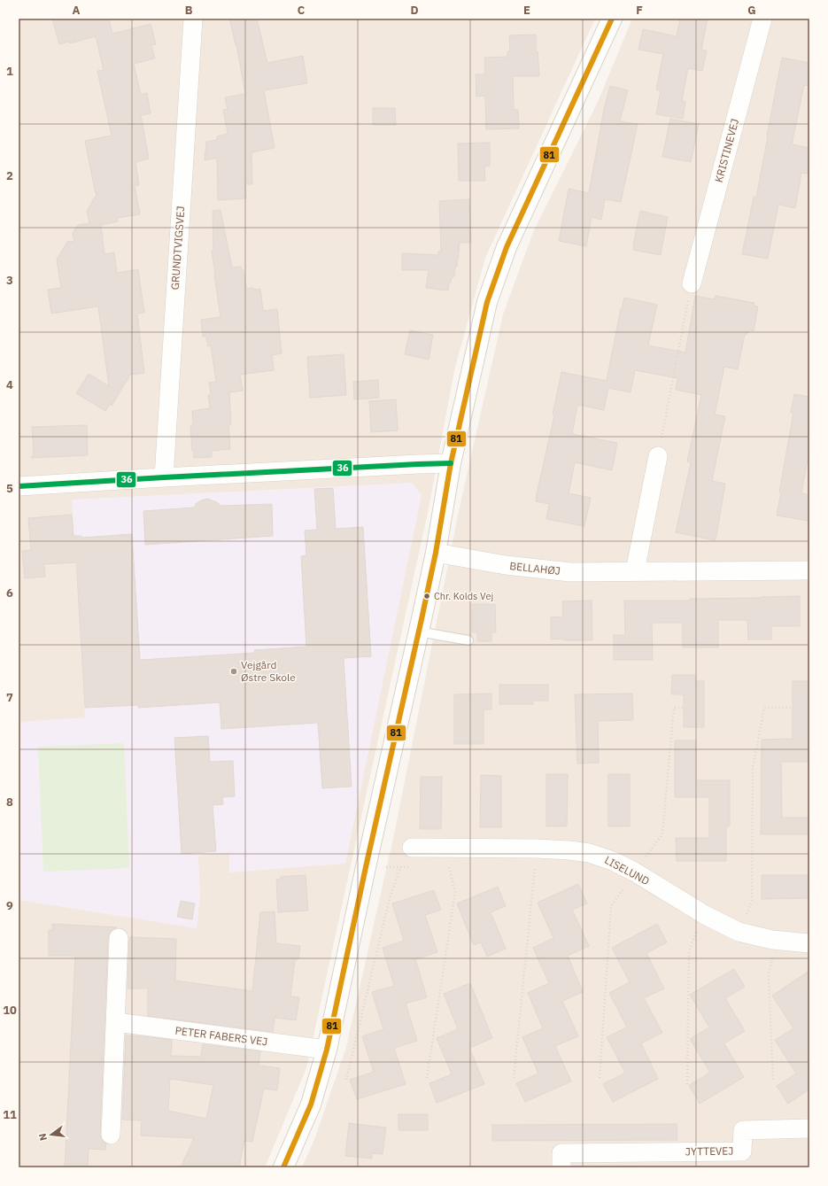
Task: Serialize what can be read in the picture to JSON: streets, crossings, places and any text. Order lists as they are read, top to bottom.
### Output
{
  "streets": {
    "street": [
      "KRISTINEVEJ",
      "GRUNDTVIGSVEJ",
      "BELLAHØJ",
      "LISELUND",
      "PETER FABERS VEJ",
      "JYTTEVEJ"
    ]
  },
  "places": ["Chr. Kolds Vej", "Vejgård Østre Skole"],
  "lines": ["transit line 81", "transit line 36"],
  "north": "left",
  "grid": {
    "columns": [
      "A",
      "B",
      "C",
      "D",
      "E",
      "F",
      "G"
    ],
    "rows": [
      "1",
      "2",
      "3",
      "4",
      "5",
      "6",
      "7",
      "8",
      "9",
      "10",
      "11"
    ]
  }
}
